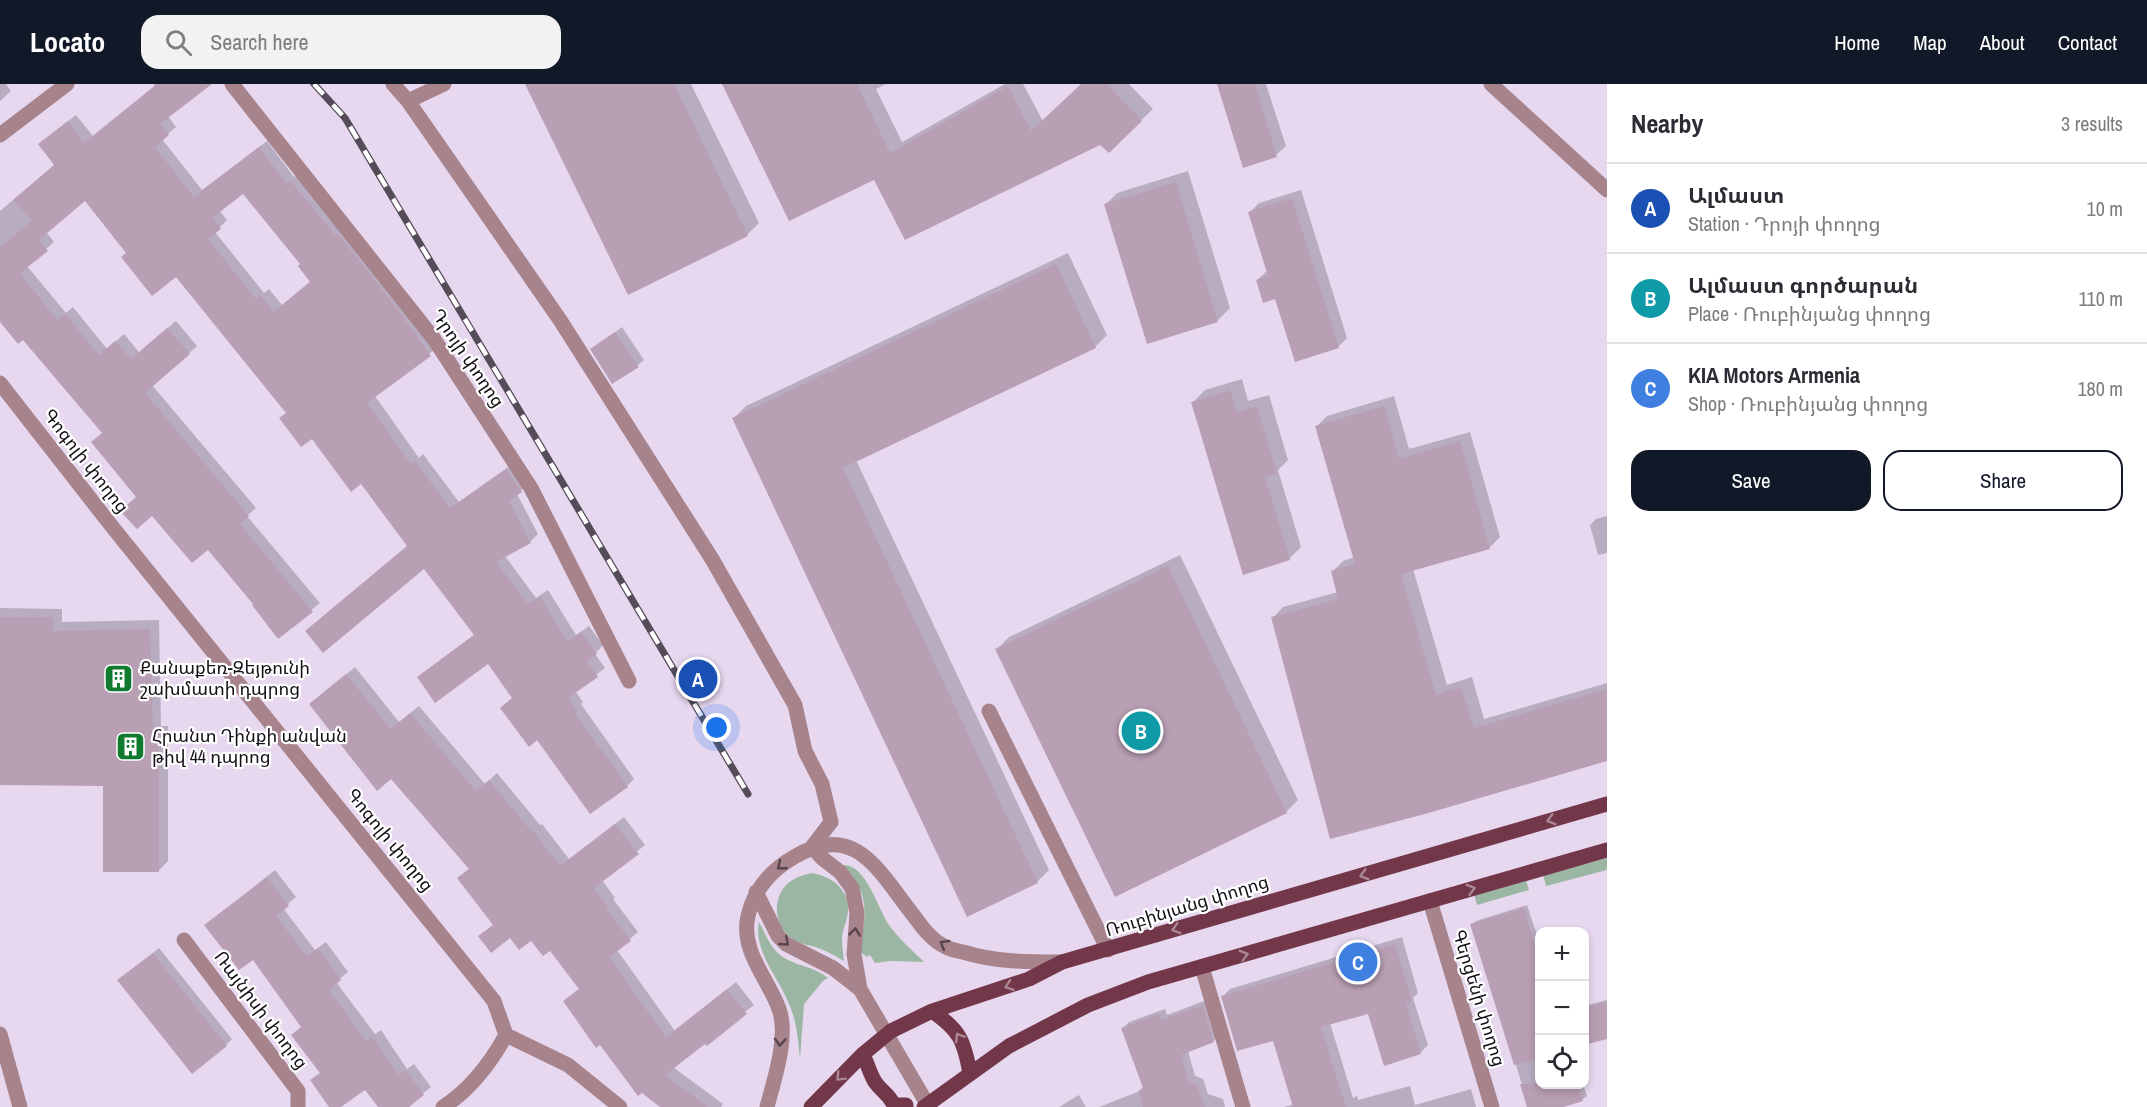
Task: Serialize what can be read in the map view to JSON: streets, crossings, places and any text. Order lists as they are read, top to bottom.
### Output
{
  "streets": {
    "main road": ["Ռուբինյանց փողոց"],
    "street": [
      "Դրոյի փողոց",
      "Գոգոլի փողոց",
      "Գերցենի փողոց",
      "Ռայնիսի փողոց"
    ]
  },
  "places": {
    "building": ["Քանաքեռ-Զեյթունի շախմատի դպրոց", "Հրանտ Դինքի անվան թիվ 44 դպրոց"]
  },
  "page": {
    "header": "Locato",
    "search": "Search here",
    "nav": [
      "Home",
      "Map",
      "About",
      "Contact"
    ],
    "heading": ["Nearby", "3 results"],
    "list": [
      {
        "mark": "A",
        "name": "Ալմաստ",
        "note": "Station · Դրոյի փողոց",
        "value": "10 m"
      },
      {
        "mark": "B",
        "name": "Ալմաստ գործարան",
        "note": "Place · Ռուբինյանց փողոց",
        "value": "110 m"
      },
      {
        "mark": "C",
        "name": "KIA Motors Armenia",
        "note": "Shop · Ռուբինյանց փողոց",
        "value": "180 m"
      }
    ],
    "buttons": ["Save", "Share"],
    "pins": ["A", "B", "C"],
    "map_buttons": ["+", "−"]
  }
}
